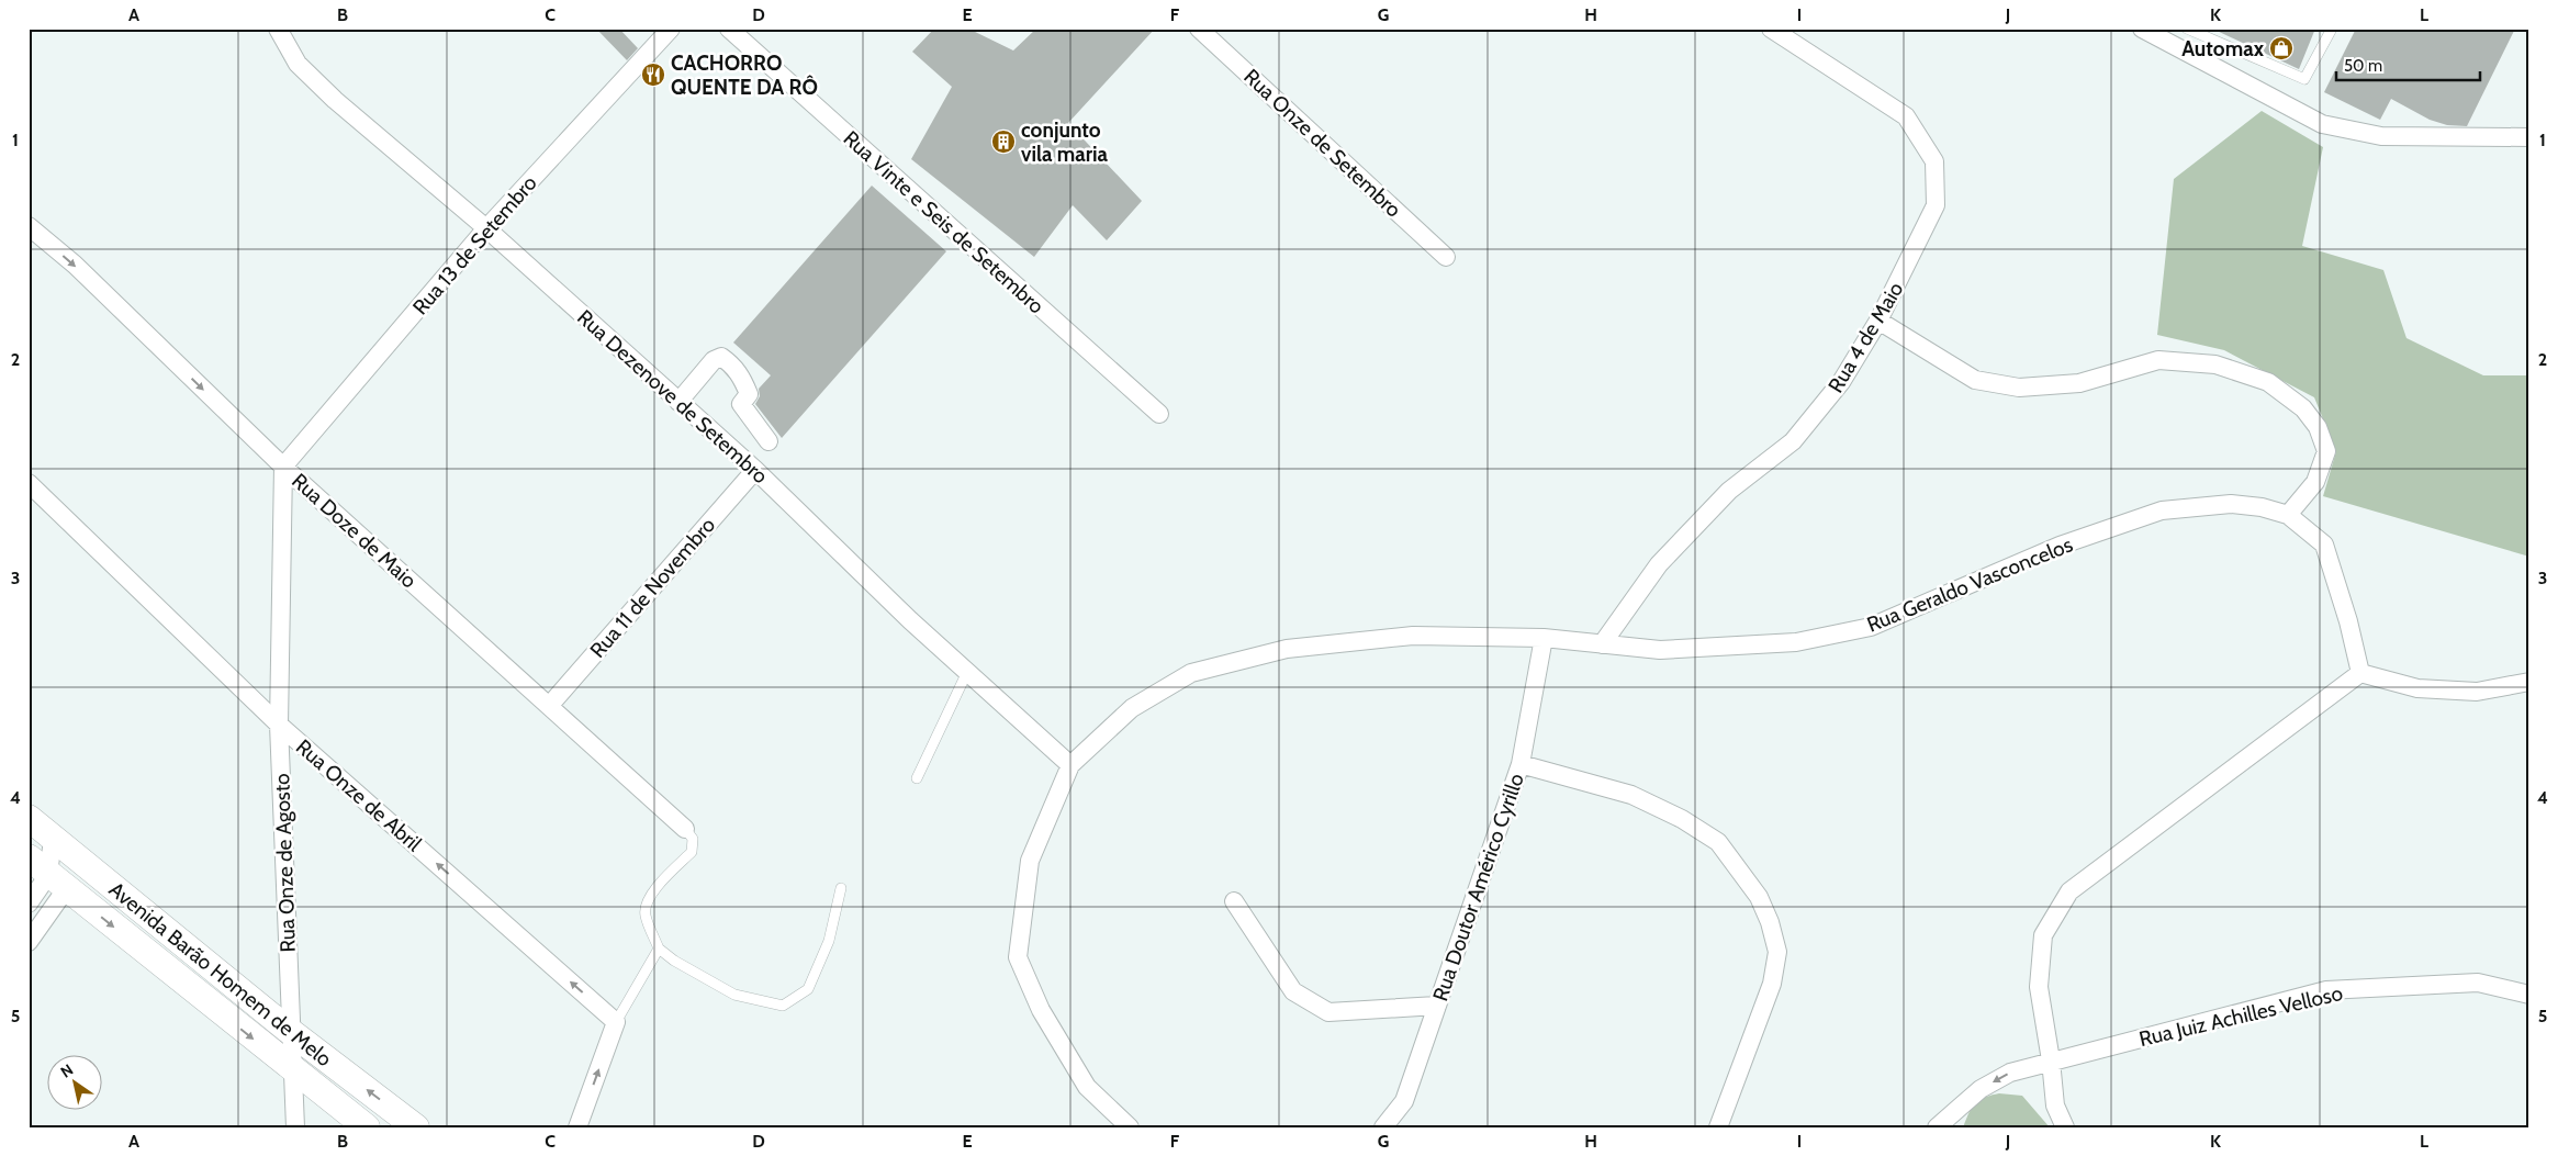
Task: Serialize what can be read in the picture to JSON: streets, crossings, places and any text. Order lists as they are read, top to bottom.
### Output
{
  "streets": {
    "main road": ["Avenida Barão Homem de Melo"],
    "street": [
      "Rua Onze de Setembro",
      "Rua Vinte e Seis de Setembro",
      "Rua 13 de Setembro",
      "Rua 4 de Maio",
      "Rua Dezenove de Setembro",
      "Rua Doze de Maio",
      "Rua Geraldo Vasconcelos",
      "Rua 11 de Novembro",
      "Rua Onze de Abril",
      "Rua Onze de Agosto",
      "Rua Doutor Américo Cyrillo",
      "Rua Juiz Achilles Velloso"
    ]
  },
  "crossings": [
    ["Rua 13 de Setembro", "Rua Dezenove de Setembro"],
    ["Rua 13 de Setembro", "Rua Doze de Maio"],
    ["Rua 13 de Setembro", "Rua Onze de Agosto"],
    ["Rua 4 de Maio", "Rua Geraldo Vasconcelos"],
    ["Rua Dezenove de Setembro", "Rua Geraldo Vasconcelos"],
    ["Rua Dezenove de Setembro", "Rua 11 de Novembro"],
    ["Rua Doze de Maio", "Rua 11 de Novembro"],
    ["Rua Doze de Maio", "Rua Onze de Agosto"],
    ["Rua Geraldo Vasconcelos", "Rua Doutor Américo Cyrillo"],
    ["Rua Onze de Abril", "Rua Onze de Agosto"],
    ["Rua Onze de Agosto", "Avenida Barão Homem de Melo"]
  ],
  "one_way": ["Rua Doze de Maio", "Rua Onze de Abril"],
  "places": {
    "shop": ["Automax"],
    "restaurant": ["CACHORRO QUENTE DA RÔ"],
    "building": ["conjunto vila maria"]
  },
  "scale_bar": "50 m",
  "north": "top left",
  "grid": {
    "columns": [
      "A",
      "B",
      "C",
      "D",
      "E",
      "F",
      "G",
      "H",
      "I",
      "J",
      "K",
      "L"
    ],
    "rows": [
      "1",
      "2",
      "3",
      "4",
      "5"
    ]
  }
}
